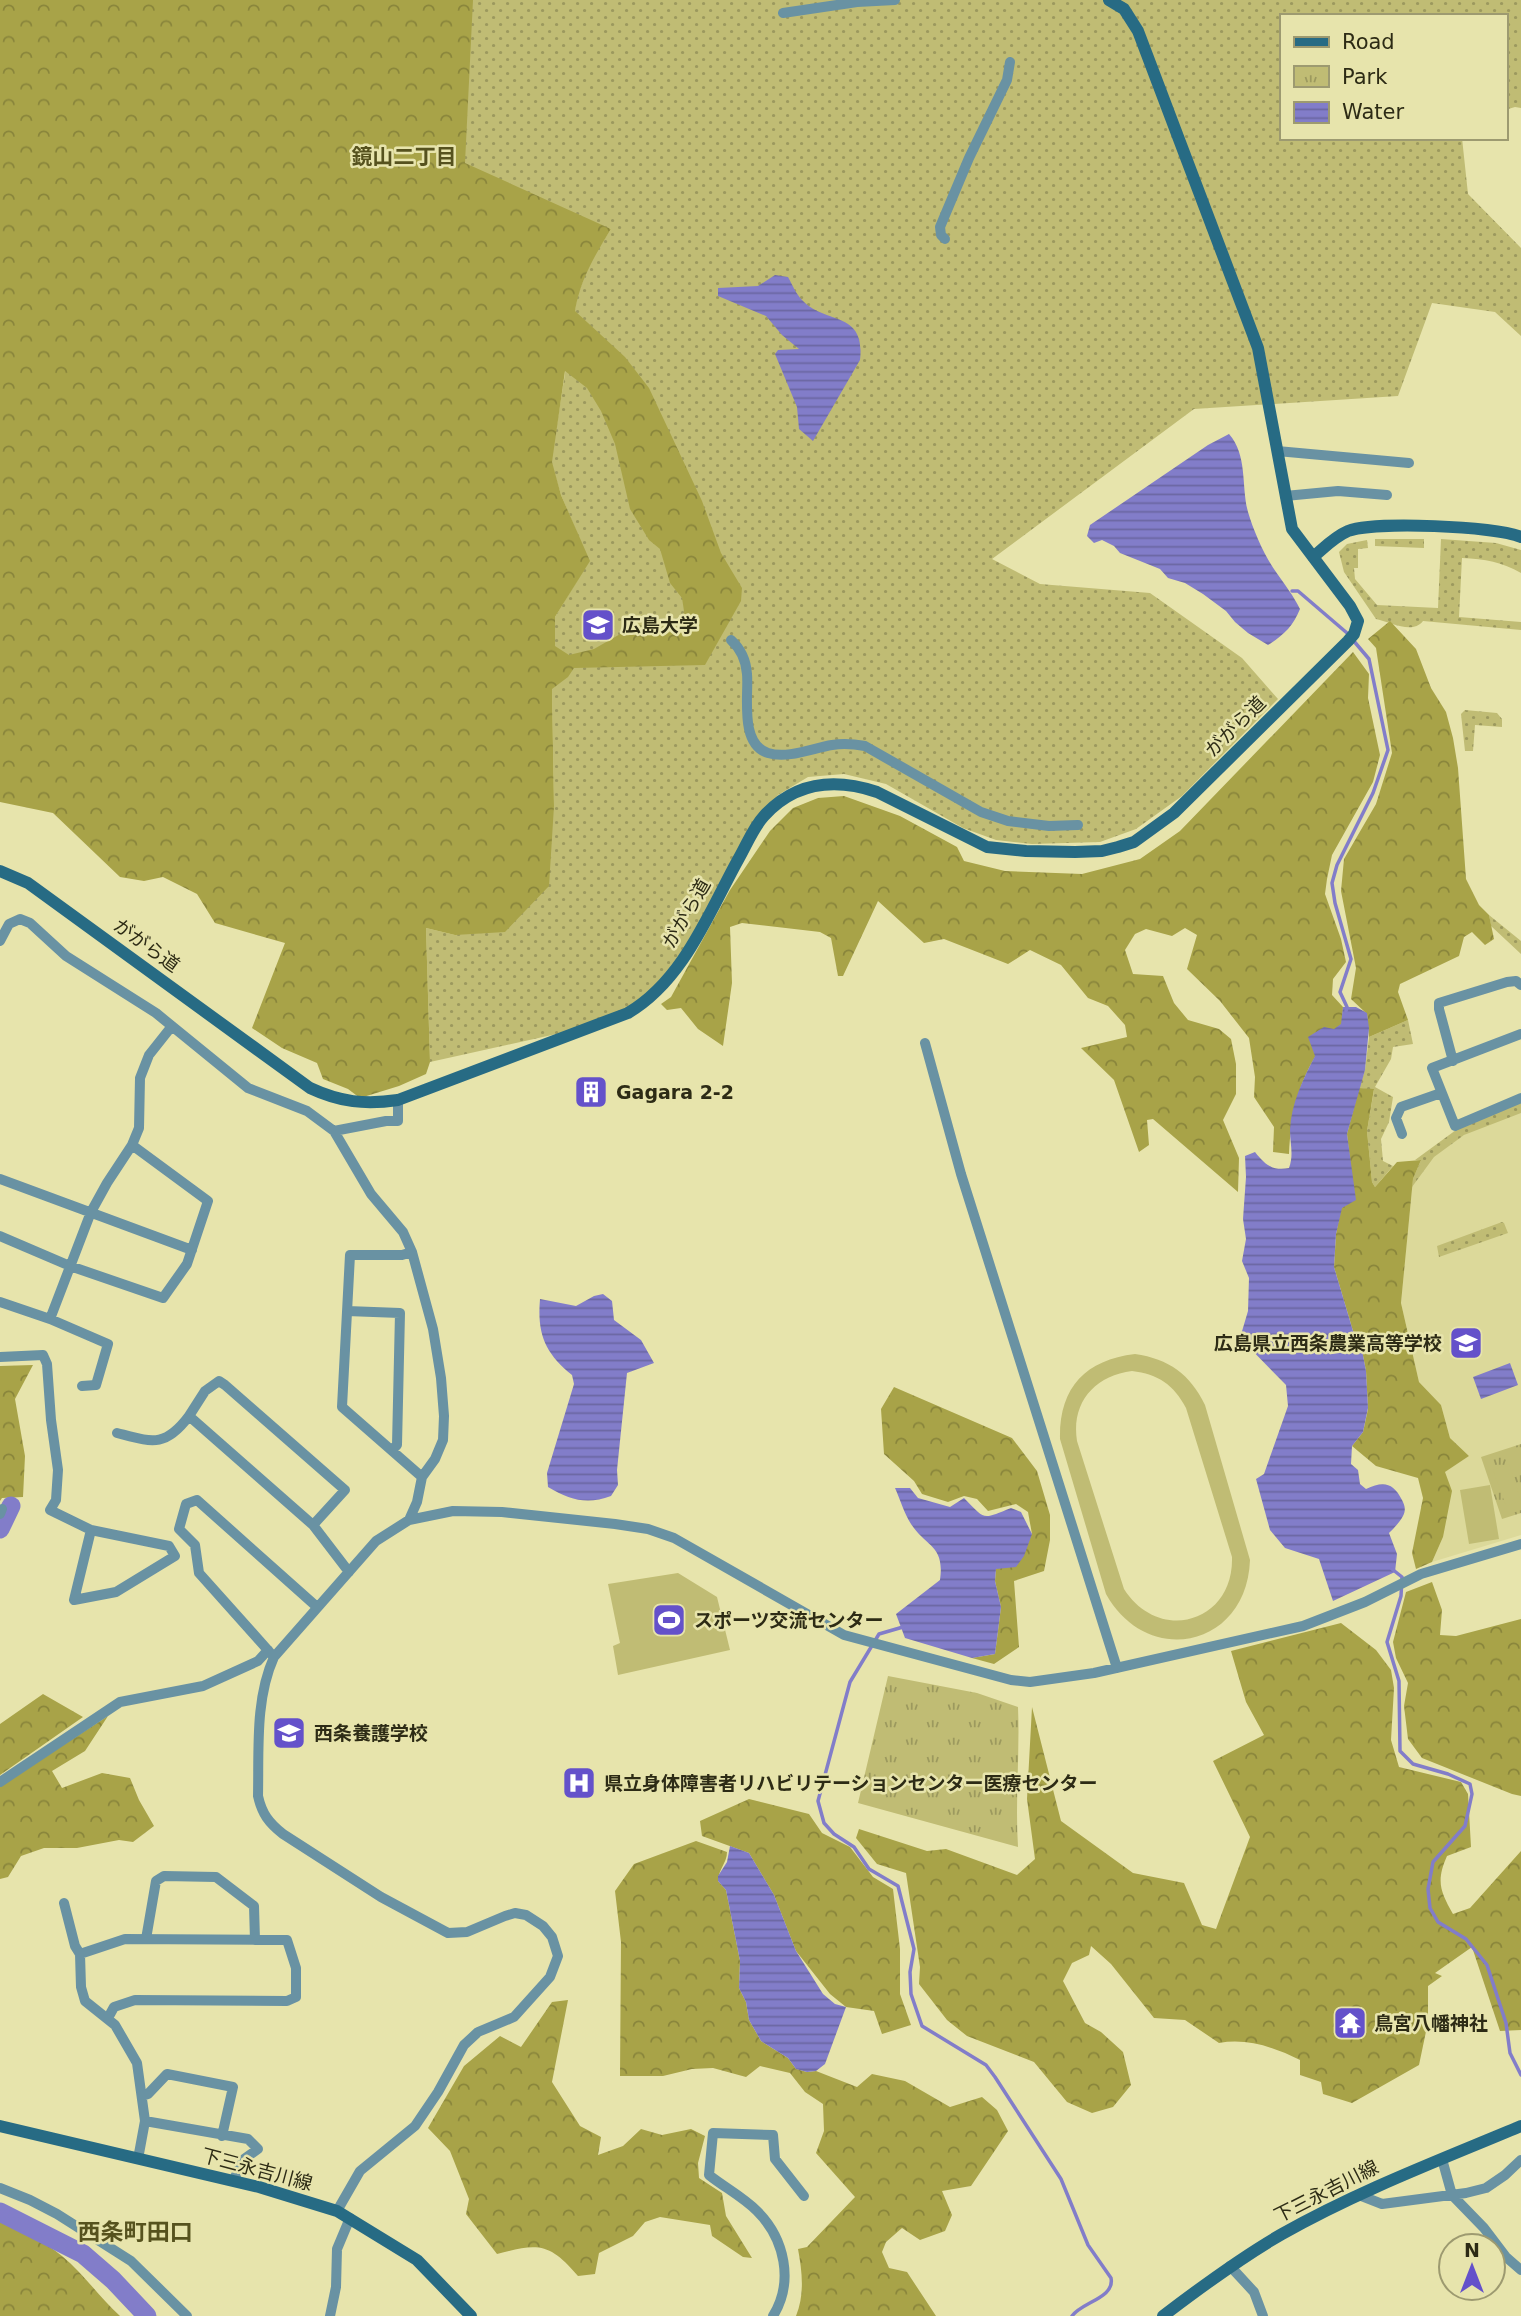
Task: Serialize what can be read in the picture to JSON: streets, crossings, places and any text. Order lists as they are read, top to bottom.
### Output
{
  "streets": {
    "street": ["ががら道", "下三永吉川線"]
  },
  "districts": ["鏡山二丁目", "西条町田口"],
  "places": {
    "school or university": ["広島大学", "広島県立西条農業高等学校", "西条養護学校"],
    "building": ["Gagara 2-2"],
    "sports": ["スポーツ交流センター"],
    "hospital": ["県立身体障害者リハビリテーションセンター医療センター"],
    "temple": ["鳥宮八幡神社"]
  },
  "legend": ["Road", "Park", "Water"],
  "north": "top"
}
